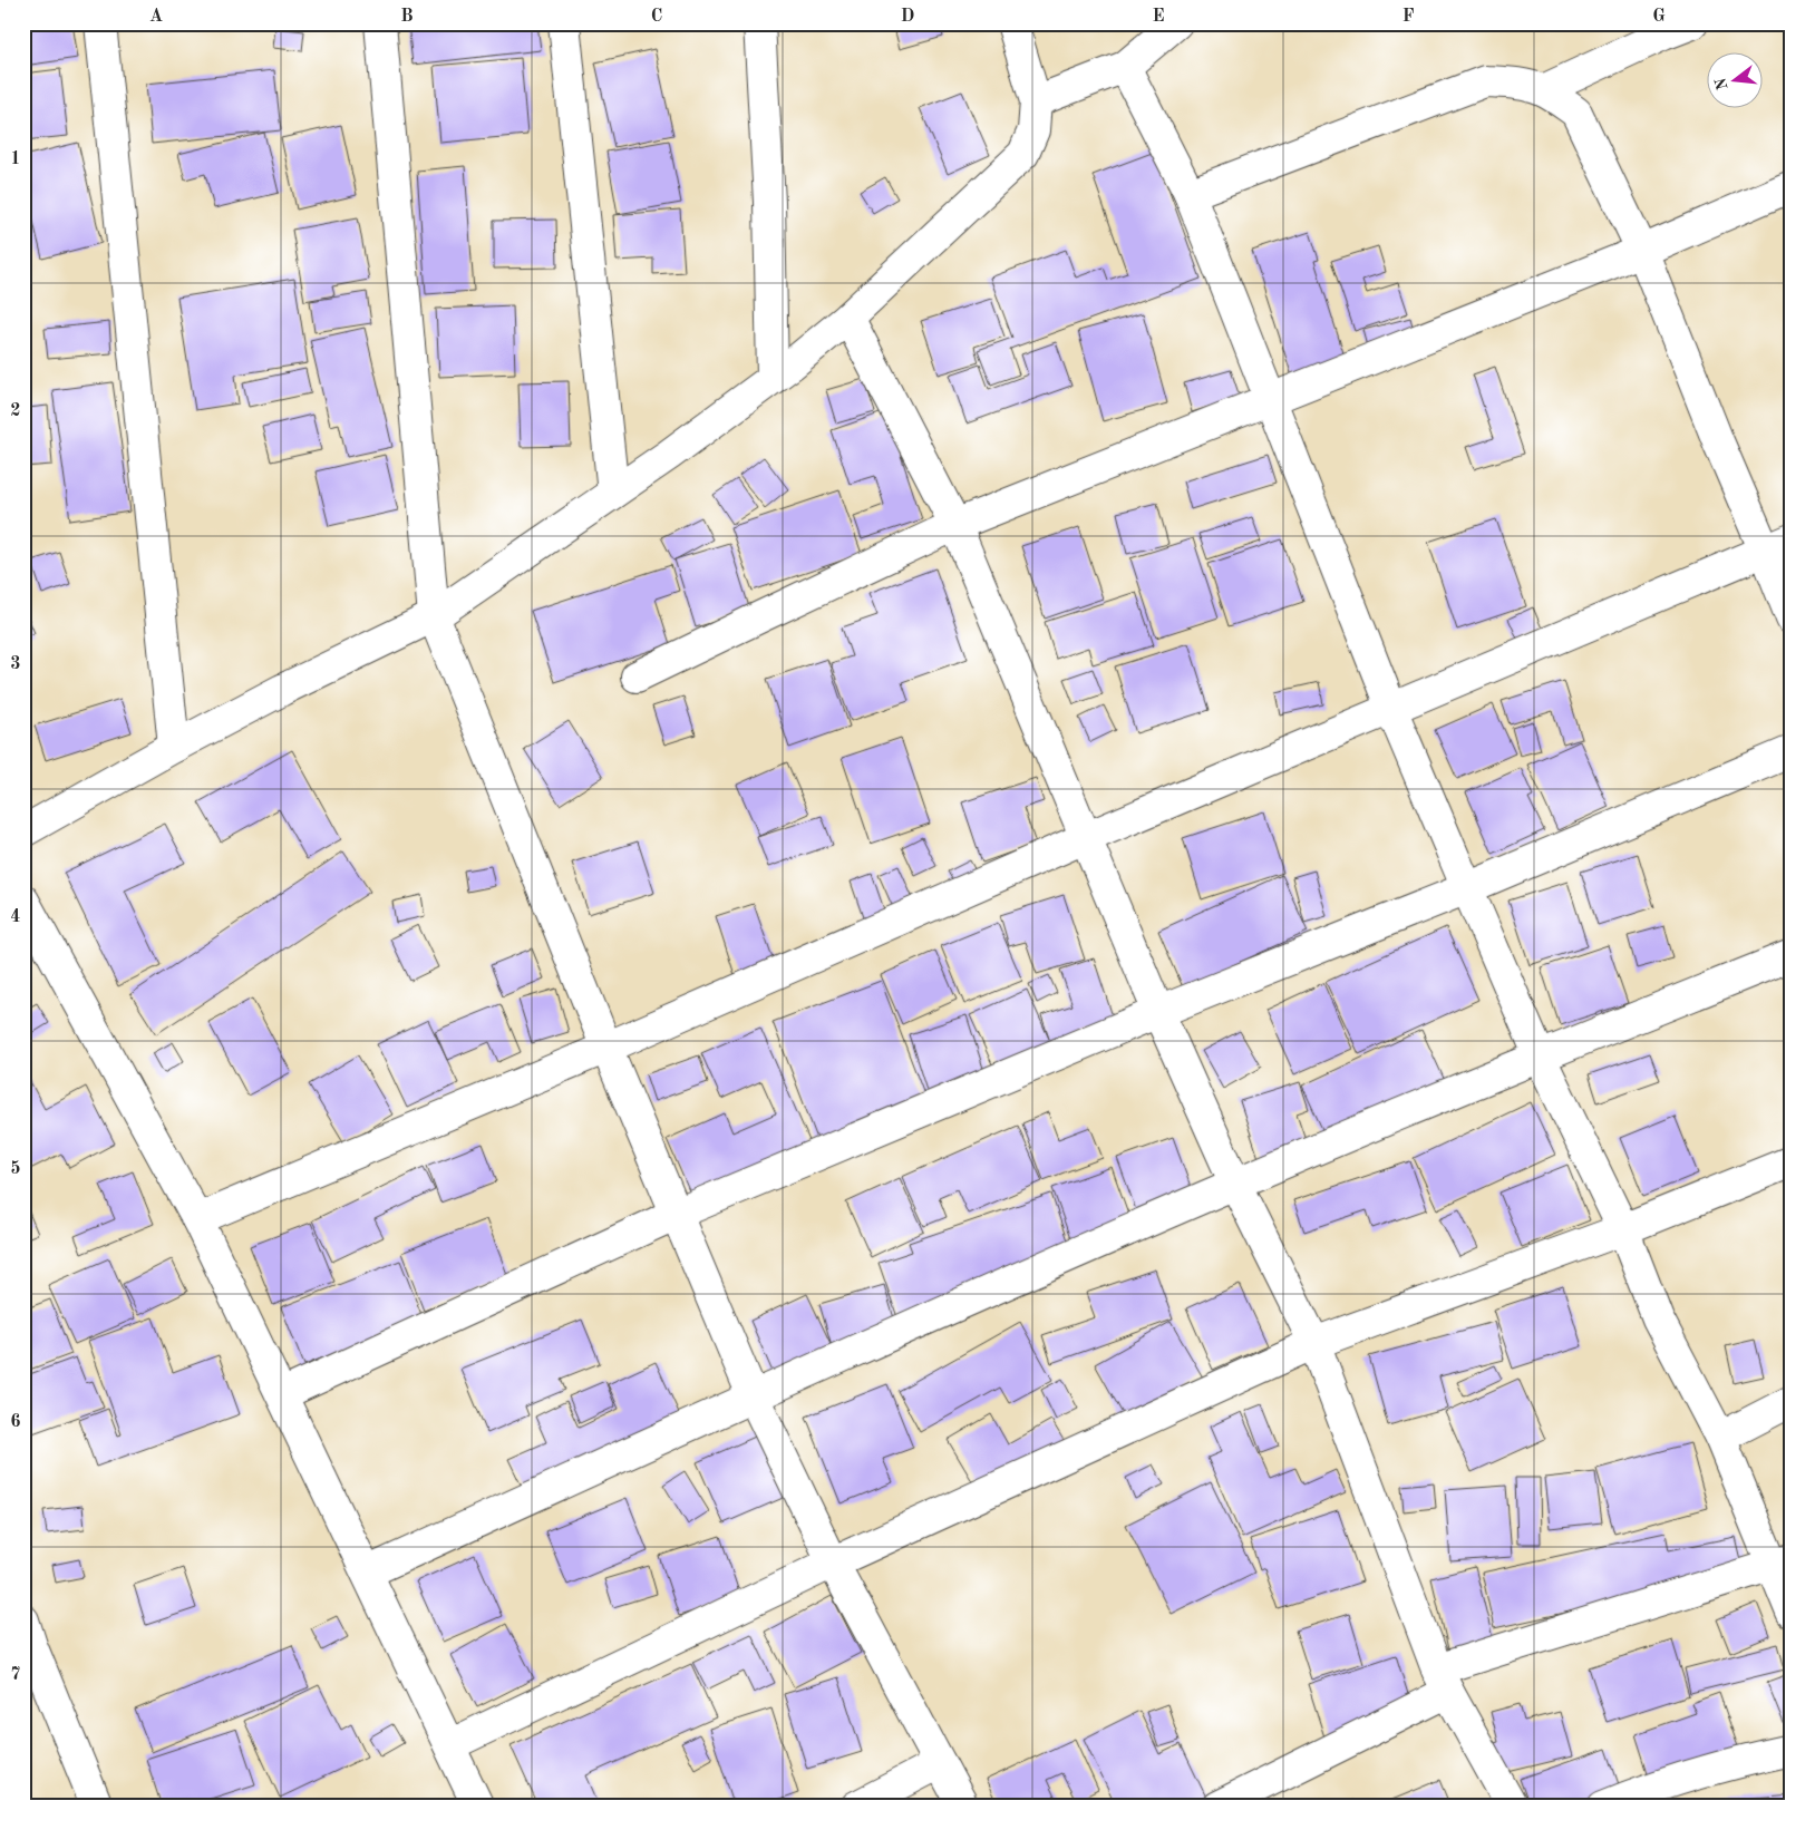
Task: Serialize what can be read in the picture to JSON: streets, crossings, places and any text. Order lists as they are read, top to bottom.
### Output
{
  "north": "left",
  "grid": {
    "columns": [
      "A",
      "B",
      "C",
      "D",
      "E",
      "F",
      "G"
    ],
    "rows": [
      "1",
      "2",
      "3",
      "4",
      "5",
      "6",
      "7"
    ]
  }
}
